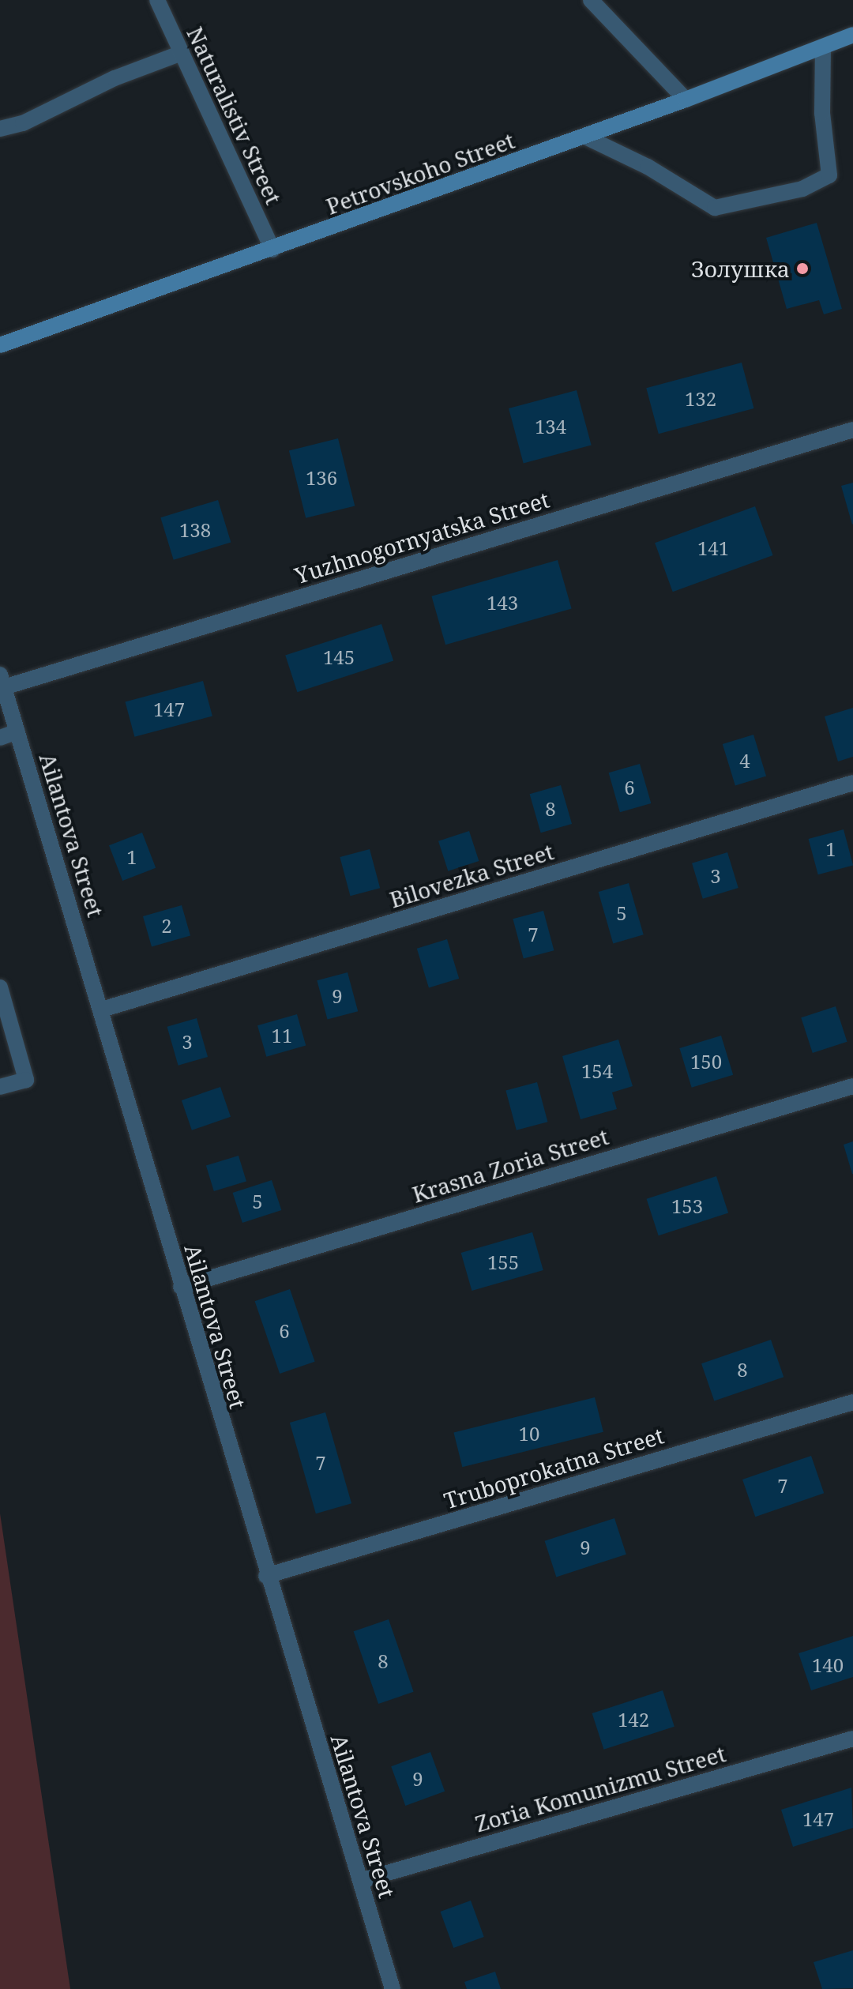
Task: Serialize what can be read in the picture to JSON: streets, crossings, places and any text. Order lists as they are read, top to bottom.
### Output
{
  "streets": {
    "main road": ["Petrovskoho Street"],
    "street": [
      "Naturalistiv Street",
      "Yuzhnogornyatska Street",
      "Ailantova Street",
      "Bilovezka Street",
      "Krasna Zoria Street",
      "Truboprokatna Street",
      "Zoria Komunizmu Street"
    ]
  },
  "crossings": [
    ["Naturalistiv Street", "Petrovskoho Street"],
    ["Yuzhnogornyatska Street", "Ailantova Street"],
    ["Ailantova Street", "Bilovezka Street"],
    ["Ailantova Street", "Krasna Zoria Street"],
    ["Ailantova Street", "Truboprokatna Street"],
    ["Ailantova Street", "Zoria Komunizmu Street"]
  ],
  "places": ["Золушка"],
  "house_numbers": [
    "132",
    "134",
    "136",
    "138",
    "141",
    "143",
    "145",
    "147",
    "4",
    "6",
    "8",
    "1",
    "1",
    "3",
    "5",
    "2",
    "7",
    "9",
    "11",
    "3",
    "150",
    "154",
    "5",
    "153",
    "155",
    "6",
    "8",
    "10",
    "7",
    "7",
    "9",
    "8",
    "140",
    "142",
    "9",
    "147"
  ]
}
